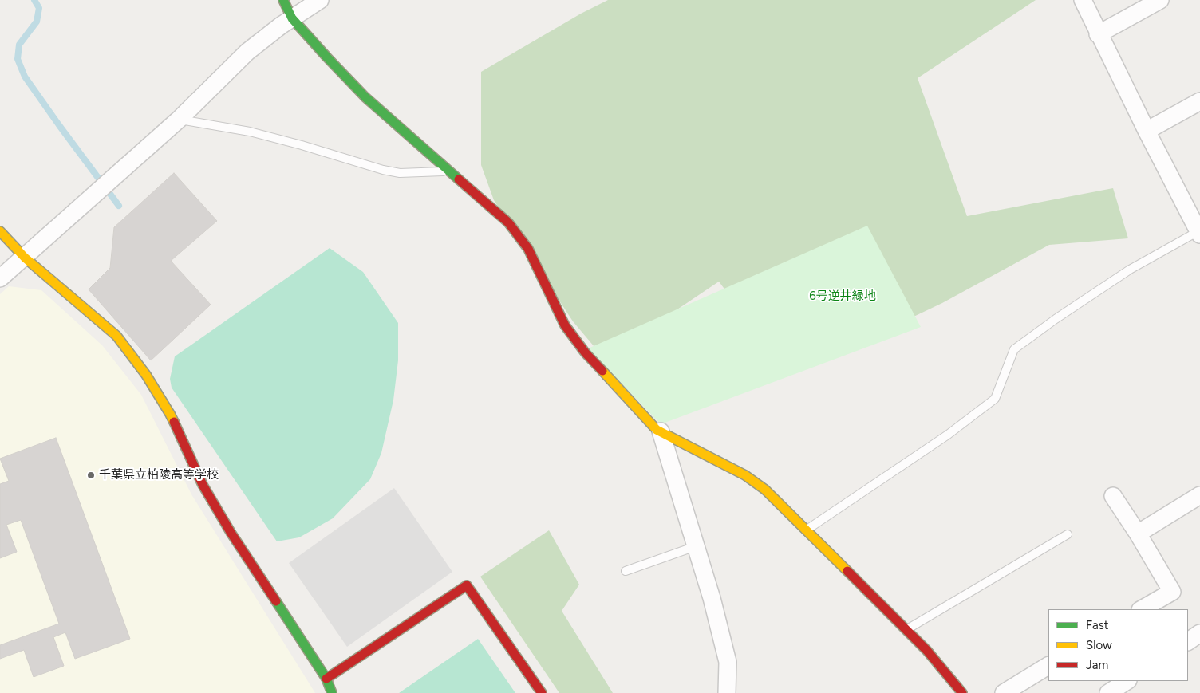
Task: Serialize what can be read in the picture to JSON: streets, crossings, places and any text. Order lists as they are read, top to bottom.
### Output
{
  "parks": ["6号逆井緑地"],
  "places": ["千葉県立柏陵高等学校"],
  "legend": ["Fast", "Slow", "Jam"]
}
